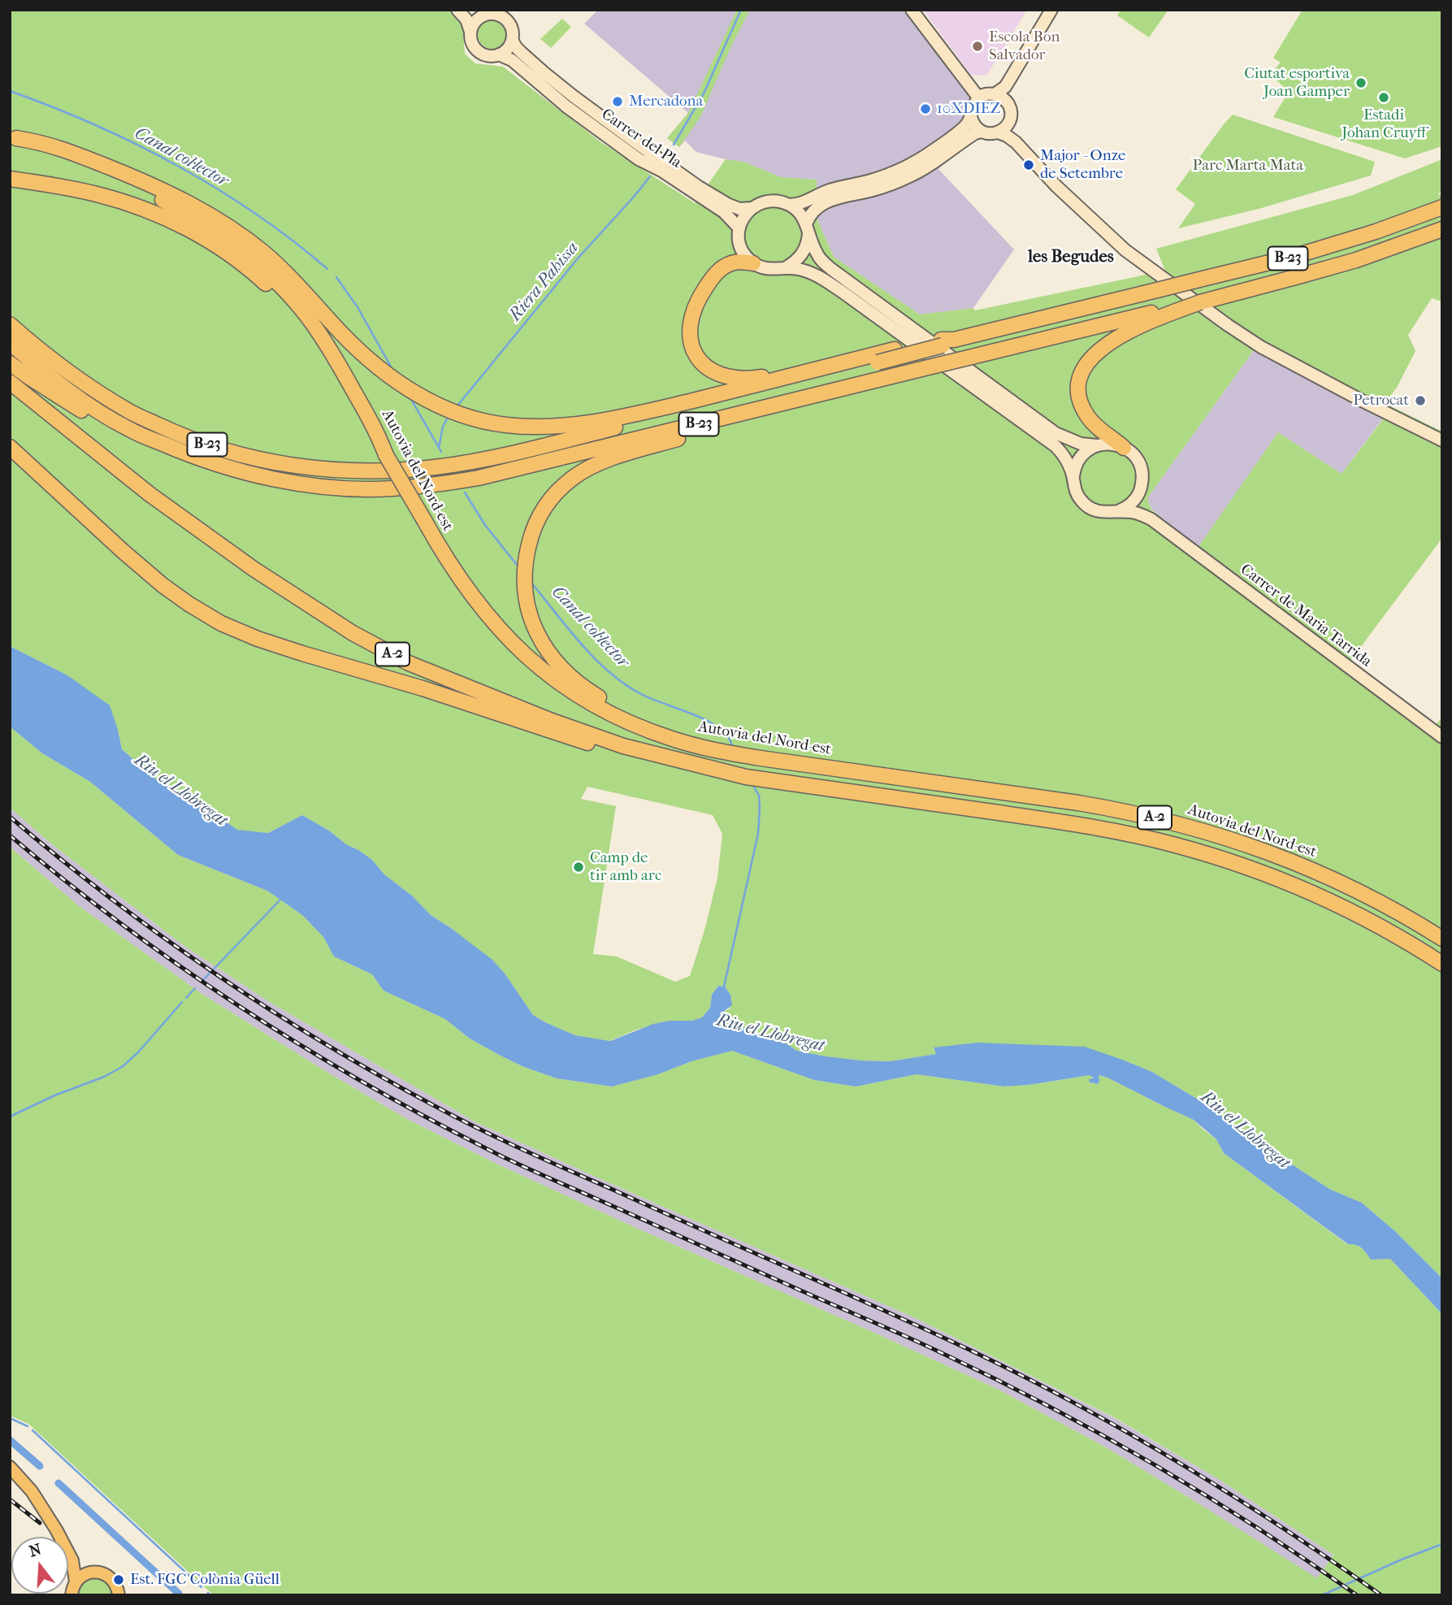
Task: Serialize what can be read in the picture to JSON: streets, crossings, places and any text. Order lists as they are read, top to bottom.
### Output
{
  "streets": {
    "highway": ["B-23", "Autovia del Nord-est", "A-2"],
    "main road": ["Carrer del Pla", "Carrer de Maria Tarrida"]
  },
  "crossings": [
    ["Autovia del Nord-est", "A-2"]
  ],
  "districts": ["les Begudes"],
  "water": ["Canal col·lector", "Riera Pahissa", "Riu el Llobregat"],
  "parks": ["Parc Marta Mata"],
  "places": [
    "Escola Bon Salvador",
    "Ciutat esportiva Joan Gamper",
    "Estadi Johan Cruyff",
    "Mercadona",
    "10XDIEZ",
    "Major - Onze de Setembre",
    "Petrocat",
    "Camp de tir amb arc",
    "Est. FGC Colònia Güell"
  ],
  "north": "top"
}
